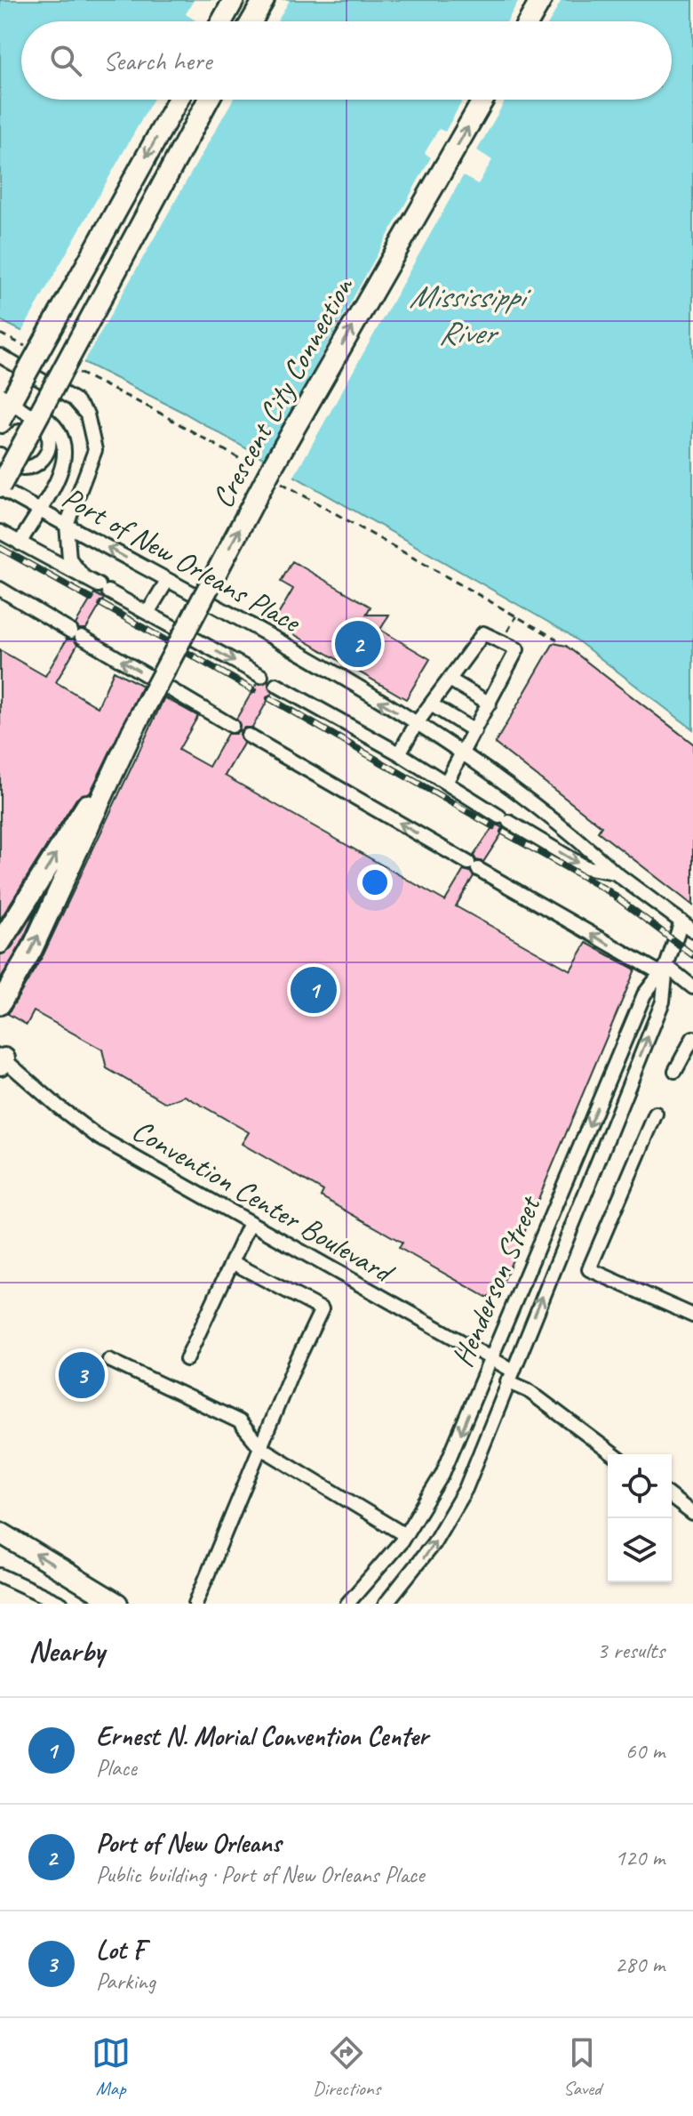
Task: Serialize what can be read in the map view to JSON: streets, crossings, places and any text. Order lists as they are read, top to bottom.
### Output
{
  "streets": {
    "highway": ["Crescent City Connection"],
    "street": ["Port of New Orleans Place", "Convention Center Boulevard", "Henderson Street"]
  },
  "crossings": [
    ["Port of New Orleans Place", "Henderson Street"],
    ["Convention Center Boulevard", "Henderson Street"]
  ],
  "one_way": ["Crescent City Connection"],
  "water": ["Mississippi River"],
  "page": {
    "search": "Search here",
    "pins": ["2", "1", "3"],
    "heading": ["Nearby", "3 results"],
    "list": [
      {
        "mark": "1",
        "name": "Ernest N. Morial Convention Center",
        "note": "Place",
        "value": "60 m"
      },
      {
        "mark": "2",
        "name": "Port of New Orleans",
        "note": "Public building · Port of New Orleans Place",
        "value": "120 m"
      },
      {
        "mark": "3",
        "name": "Lot F",
        "note": "Parking",
        "value": "280 m"
      }
    ],
    "nav": ["Map", "Directions", "Saved"]
  }
}
